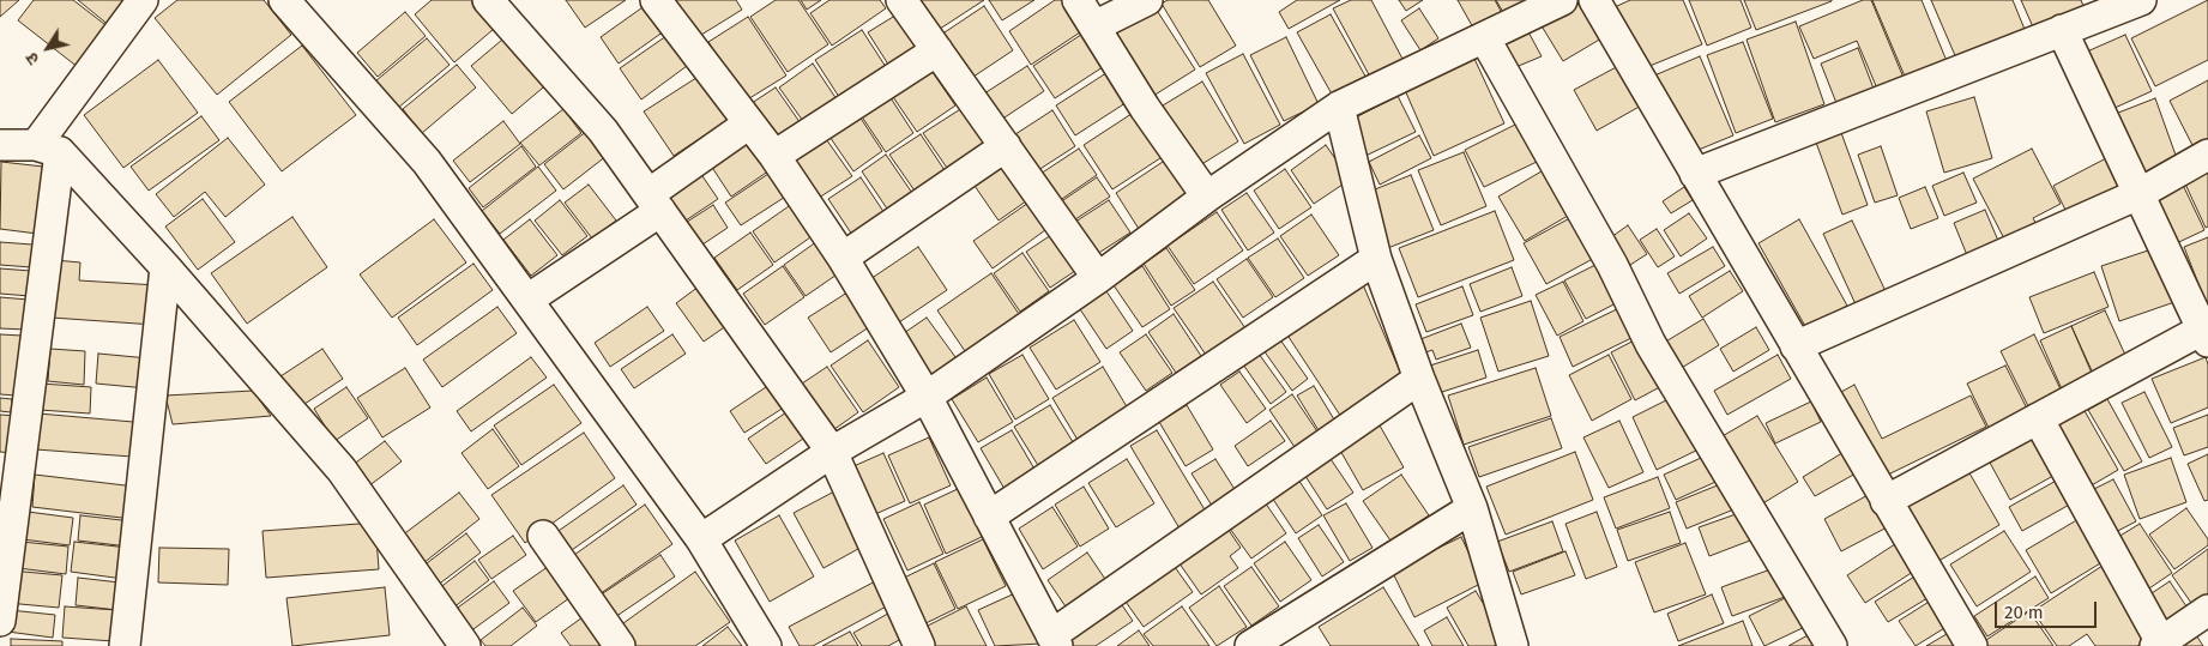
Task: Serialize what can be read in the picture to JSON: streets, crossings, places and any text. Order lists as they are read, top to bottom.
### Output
{
  "scale_bar": "20 m",
  "north": "bottom left"
}
